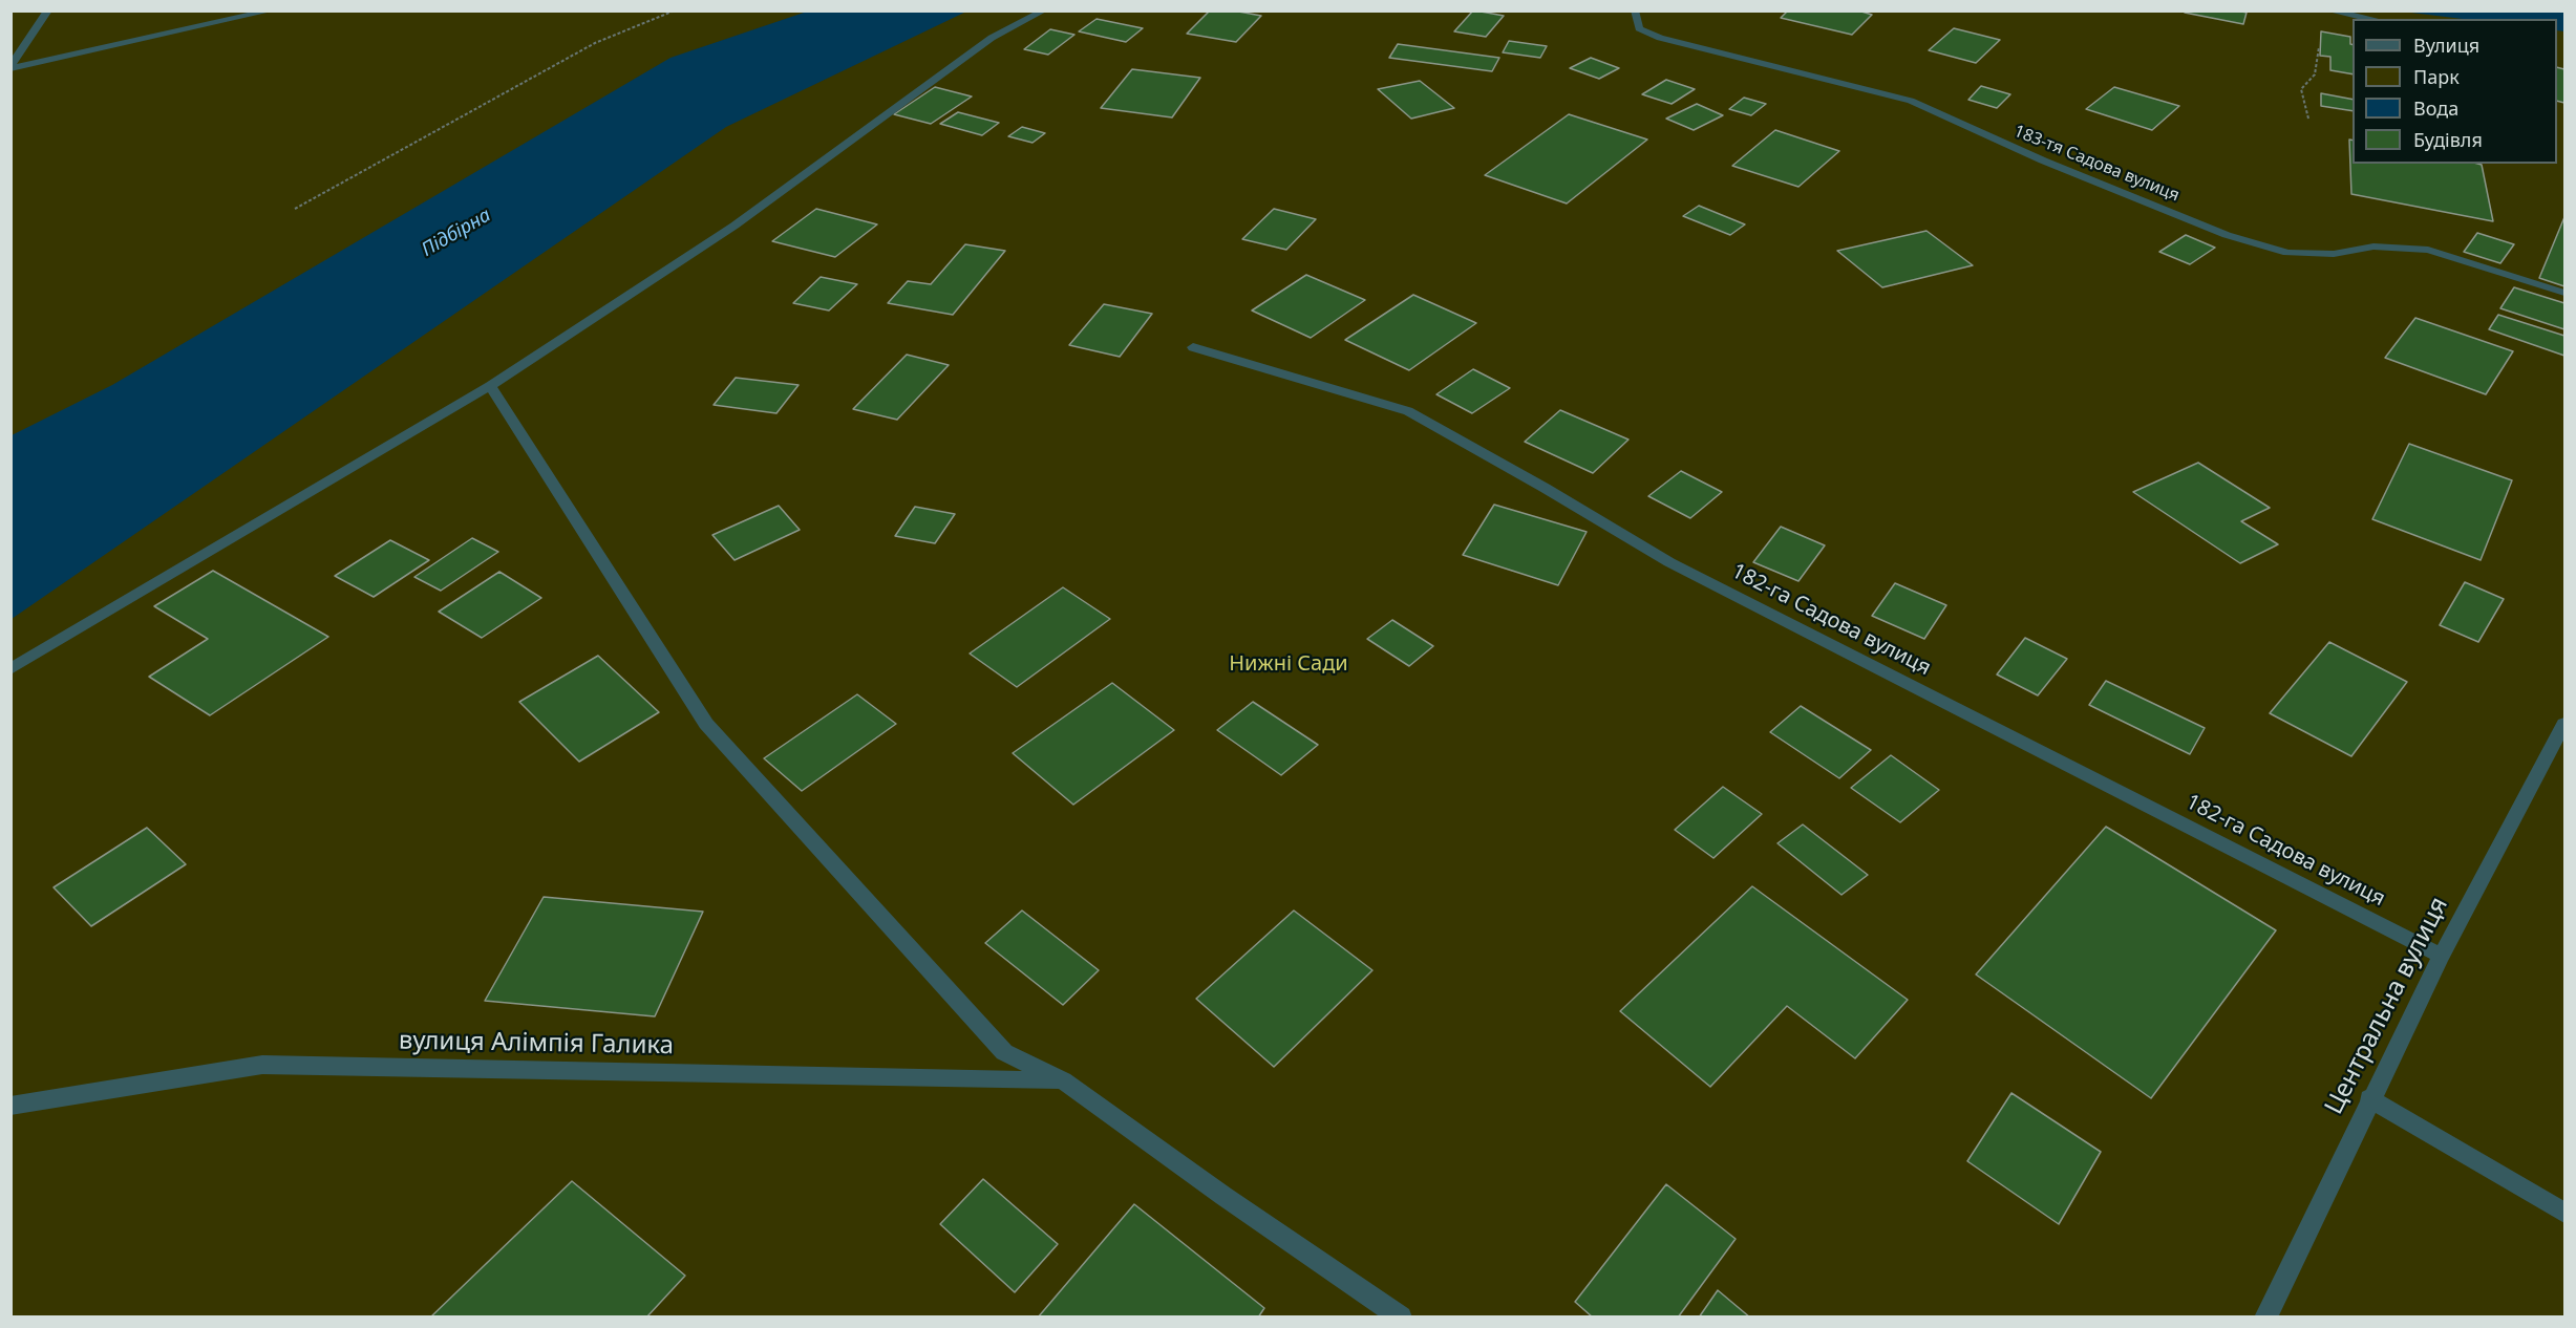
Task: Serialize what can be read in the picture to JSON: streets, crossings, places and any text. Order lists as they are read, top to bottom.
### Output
{
  "streets": {
    "street": [
      "183-тя Садова вулиця",
      "182-га Садова вулиця",
      "Центральна вулиця",
      "вулиця Алімпія Галика"
    ]
  },
  "crossings": [
    ["182-га Садова вулиця", "Центральна вулиця"]
  ],
  "water": ["Підбірна"],
  "parks": ["Нижні Сади"],
  "legend": [
    "Вулиця",
    "Парк",
    "Вода",
    "Будівля"
  ]
}
